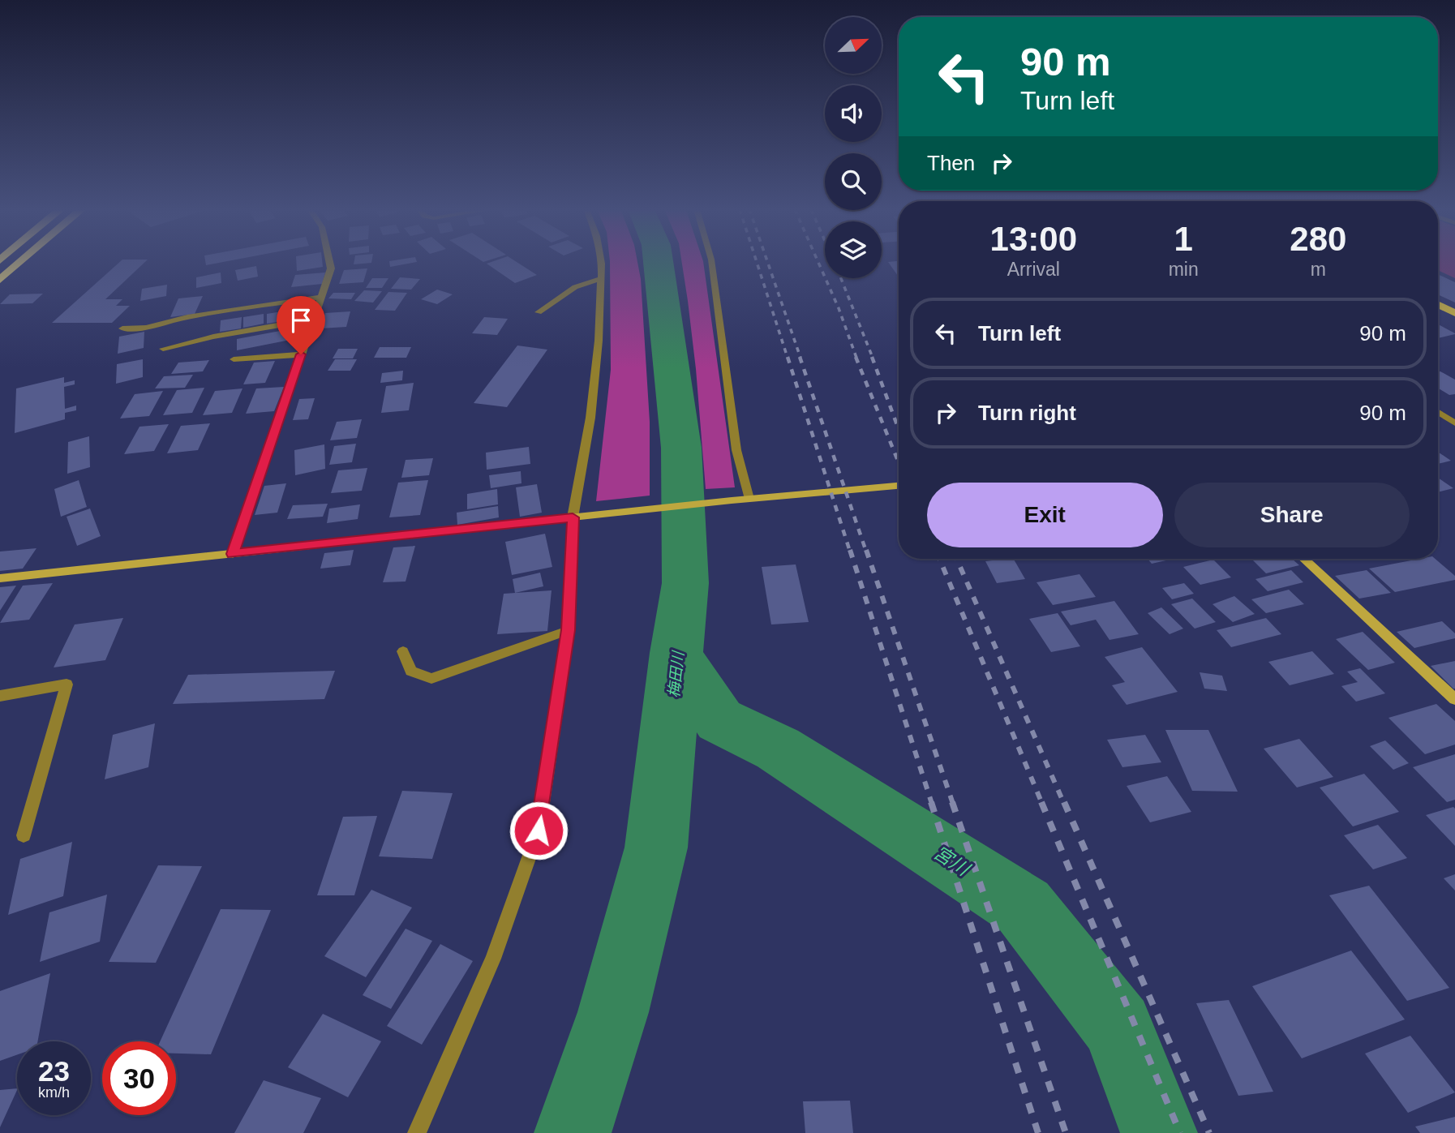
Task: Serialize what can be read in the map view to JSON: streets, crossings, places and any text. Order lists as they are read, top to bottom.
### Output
{
  "water": ["梅田川", "宮川"],
  "north": "top right",
  "page": {
    "turn": ["90 m", "Turn left"],
    "then": "Then",
    "eta": [
      "13:00",
      "Arrival",
      "1",
      "min",
      "280",
      "m"
    ],
    "list": [
      {
        "name": "Turn left",
        "value": "90 m"
      },
      {
        "name": "Turn right",
        "value": "90 m"
      }
    ],
    "buttons": ["Exit", "Share"],
    "speed": "23 km/h",
    "limit": "30"
  }
}
